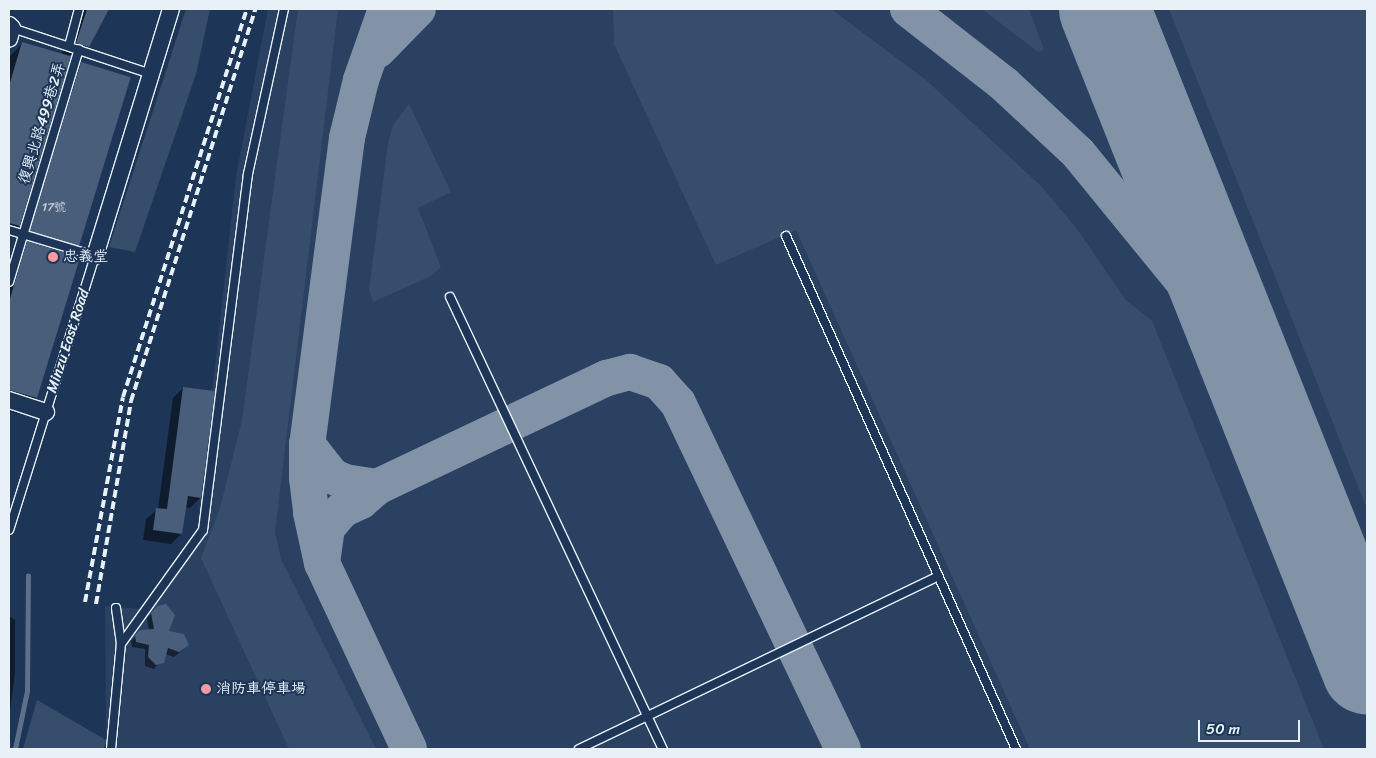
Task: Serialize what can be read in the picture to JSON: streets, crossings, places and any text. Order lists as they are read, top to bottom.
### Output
{
  "streets": {
    "street": ["Minzu East Road"],
    "lane": ["復興北路499巷2弄"]
  },
  "places": ["忠義堂", "消防車停車場"],
  "house_numbers": ["17號"],
  "scale_bar": "50 m"
}
